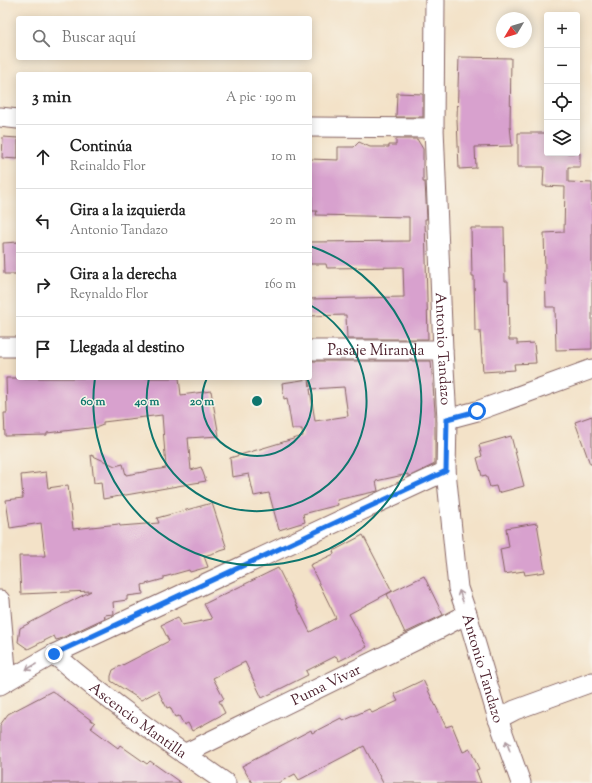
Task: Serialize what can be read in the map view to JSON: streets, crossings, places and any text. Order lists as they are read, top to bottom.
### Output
{
  "streets": {
    "street": [
      "Antonio Tandazo",
      "Pasaje Miranda",
      "Puma Vivar",
      "Ascencio Mantilla"
    ]
  },
  "crossings": [
    ["Antonio Tandazo", "Pasaje Miranda"],
    ["Antonio Tandazo", "Puma Vivar"],
    ["Puma Vivar", "Ascencio Mantilla"]
  ],
  "north": "bottom left",
  "page": {
    "map_buttons": ["+", "−"],
    "search": "Buscar aquí",
    "heading": ["3 min", "A pie · 190 m"],
    "list": [
      ["Continúa", "Reinaldo Flor", "10 m"],
      ["Gira a la izquierda", "Antonio Tandazo", "20 m"],
      ["Gira a la derecha", "Reynaldo Flor", "160 m"],
      "Llegada al destino"
    ]
  },
  "rings": ["60 m", "40 m", "20 m"]
}
